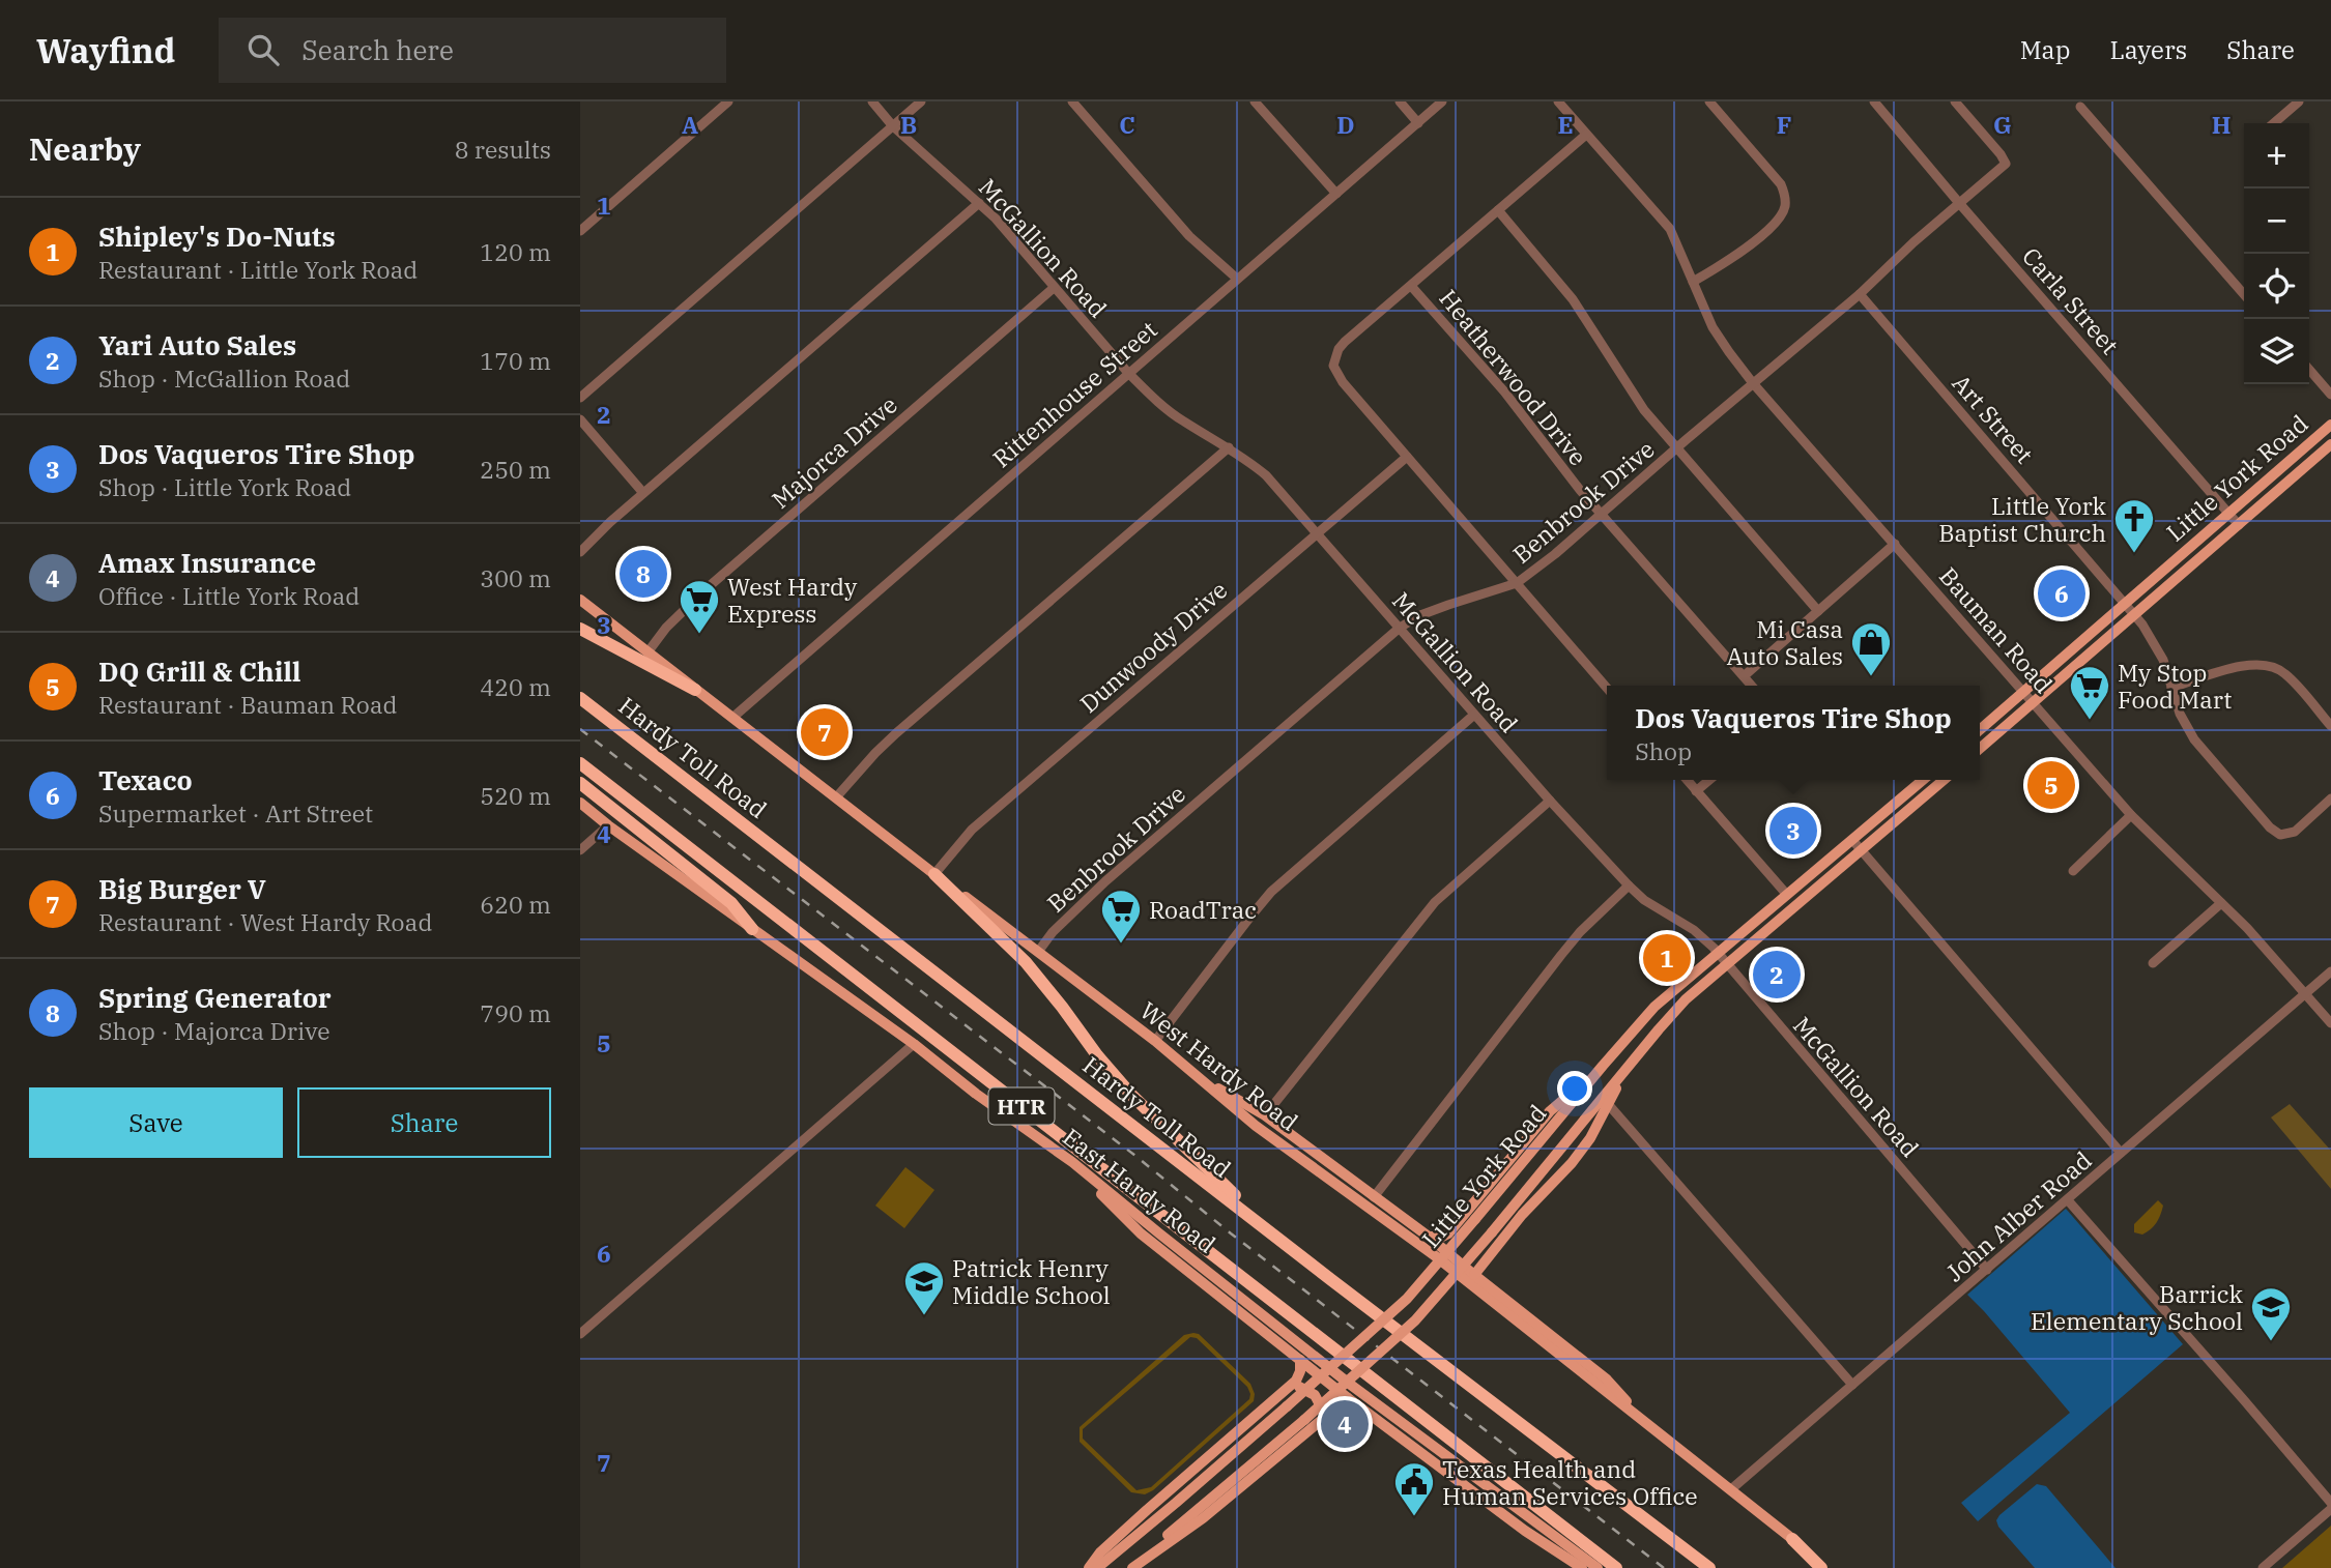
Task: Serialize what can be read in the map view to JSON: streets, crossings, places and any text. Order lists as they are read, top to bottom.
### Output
{
  "streets": {
    "highway": ["Hardy Toll Road", "HTR"],
    "main road": ["Little York Road", "West Hardy Road", "East Hardy Road"],
    "street": [
      "McGallion Road",
      "Carla Street",
      "Heatherwood Drive",
      "Rittenhouse Street",
      "Art Street",
      "Majorca Drive",
      "Benbrook Drive",
      "Bauman Road",
      "Dunwoody Drive",
      "John Alber Road"
    ]
  },
  "crossings": [
    ["McGallion Road", "Rittenhouse Street"],
    ["McGallion Road", "Majorca Drive"],
    ["McGallion Road", "Little York Road"],
    ["McGallion Road", "Benbrook Drive"],
    ["McGallion Road", "Dunwoody Drive"],
    ["McGallion Road", "John Alber Road"],
    ["Carla Street", "Little York Road"],
    ["Carla Street", "Benbrook Drive"],
    ["Heatherwood Drive", "Benbrook Drive"],
    ["Rittenhouse Street", "West Hardy Road"],
    ["Art Street", "Little York Road"],
    ["Art Street", "Benbrook Drive"],
    ["Majorca Drive", "West Hardy Road"],
    ["Little York Road", "Bauman Road"],
    ["Little York Road", "West Hardy Road"],
    ["Little York Road", "East Hardy Road"],
    ["Benbrook Drive", "Bauman Road"],
    ["Benbrook Drive", "West Hardy Road"],
    ["Bauman Road", "John Alber Road"],
    ["Dunwoody Drive", "West Hardy Road"],
    ["West Hardy Road", "John Alber Road"]
  ],
  "places": {
    "church": ["Little York Baptist Church"],
    "supermarket": ["West Hardy Express", "My Stop Food Mart", "RoadTrac"],
    "shop": ["Mi Casa Auto Sales"],
    "school or university": ["Patrick Henry Middle School", "Barrick Elementary School"],
    "public building": ["Texas Health and Human Services Office"]
  },
  "page": {
    "header": "Wayfind",
    "search": "Search here",
    "nav": ["Map", "Layers", "Share"],
    "heading": ["Nearby", "8 results"],
    "map_buttons": ["+", "−"],
    "list": [
      {
        "mark": "1",
        "name": "Shipley's Do-Nuts",
        "note": "Restaurant · Little York Road",
        "value": "120 m"
      },
      {
        "mark": "2",
        "name": "Yari Auto Sales",
        "note": "Shop · McGallion Road",
        "value": "170 m"
      },
      {
        "mark": "3",
        "name": "Dos Vaqueros Tire Shop",
        "note": "Shop · Little York Road",
        "value": "250 m"
      },
      {
        "mark": "4",
        "name": "Amax Insurance",
        "note": "Office · Little York Road",
        "value": "300 m"
      },
      {
        "mark": "5",
        "name": "DQ Grill & Chill",
        "note": "Restaurant · Bauman Road",
        "value": "420 m"
      },
      {
        "mark": "6",
        "name": "Texaco",
        "note": "Supermarket · Art Street",
        "value": "520 m"
      },
      {
        "mark": "7",
        "name": "Big Burger V",
        "note": "Restaurant · West Hardy Road",
        "value": "620 m"
      },
      {
        "mark": "8",
        "name": "Spring Generator",
        "note": "Shop · Majorca Drive",
        "value": "790 m"
      }
    ],
    "pins": [
      "8",
      "6",
      "7",
      "5",
      "3",
      "1",
      "2",
      "4"
    ],
    "popup": ["Dos Vaqueros Tire Shop", "Shop"],
    "buttons": ["Save", "Share"]
  },
  "grid": {
    "columns": [
      "A",
      "B",
      "C",
      "D",
      "E",
      "F",
      "G",
      "H"
    ],
    "rows": [
      "1",
      "2",
      "3",
      "4",
      "5",
      "6",
      "7"
    ]
  }
}
